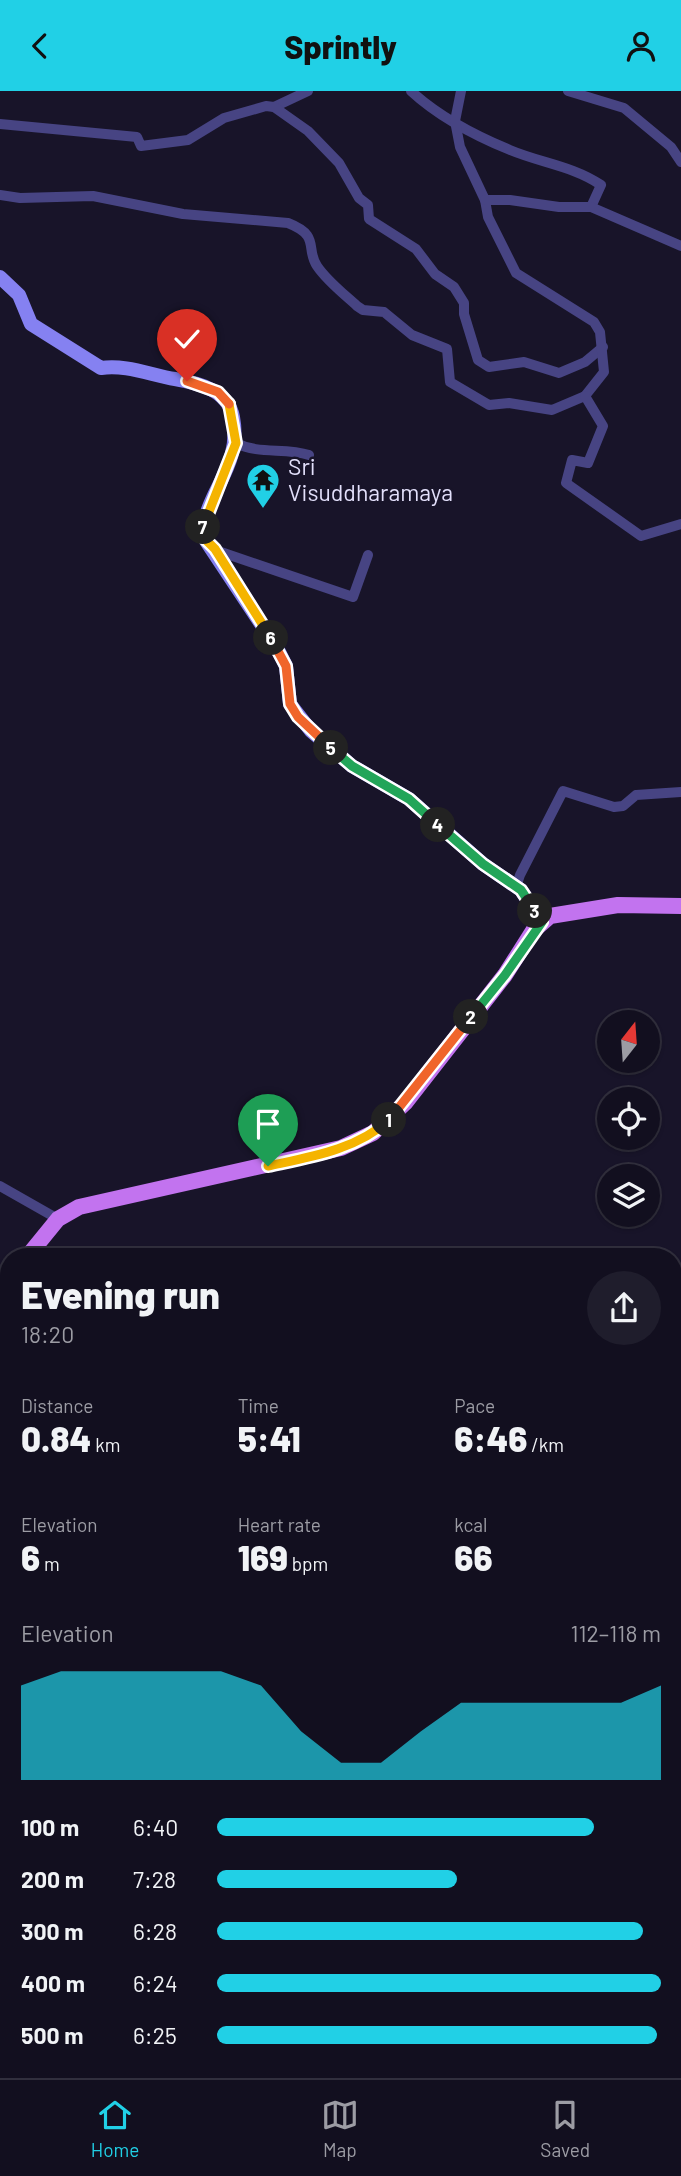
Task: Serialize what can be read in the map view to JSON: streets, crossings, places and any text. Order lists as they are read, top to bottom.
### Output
{
  "places": {
    "temple": ["Sri Visuddharamaya"]
  },
  "north": "top",
  "page": {
    "header": "Sprintly",
    "pins": [
      "7",
      "6",
      "5",
      "4",
      "3",
      "2",
      "1"
    ],
    "heading": ["Evening run", "18:20"],
    "stats": [
      ["Distance", "0.84 km"],
      ["Time", "5:41"],
      ["Pace", "6:46 /km"],
      ["Elevation", "6 m"],
      ["Heart rate", "169 bpm"],
      ["kcal", "66"]
    ],
    "chart": ["Elevation", "112–118 m"],
    "list": [
      {
        "name": "100 m",
        "note": "6:40"
      },
      {
        "name": "200 m",
        "note": "7:28"
      },
      {
        "name": "300 m",
        "note": "6:28"
      },
      {
        "name": "400 m",
        "note": "6:24"
      },
      {
        "name": "500 m",
        "note": "6:25"
      }
    ],
    "tabs": ["Home", "Map", "Saved"]
  }
}
